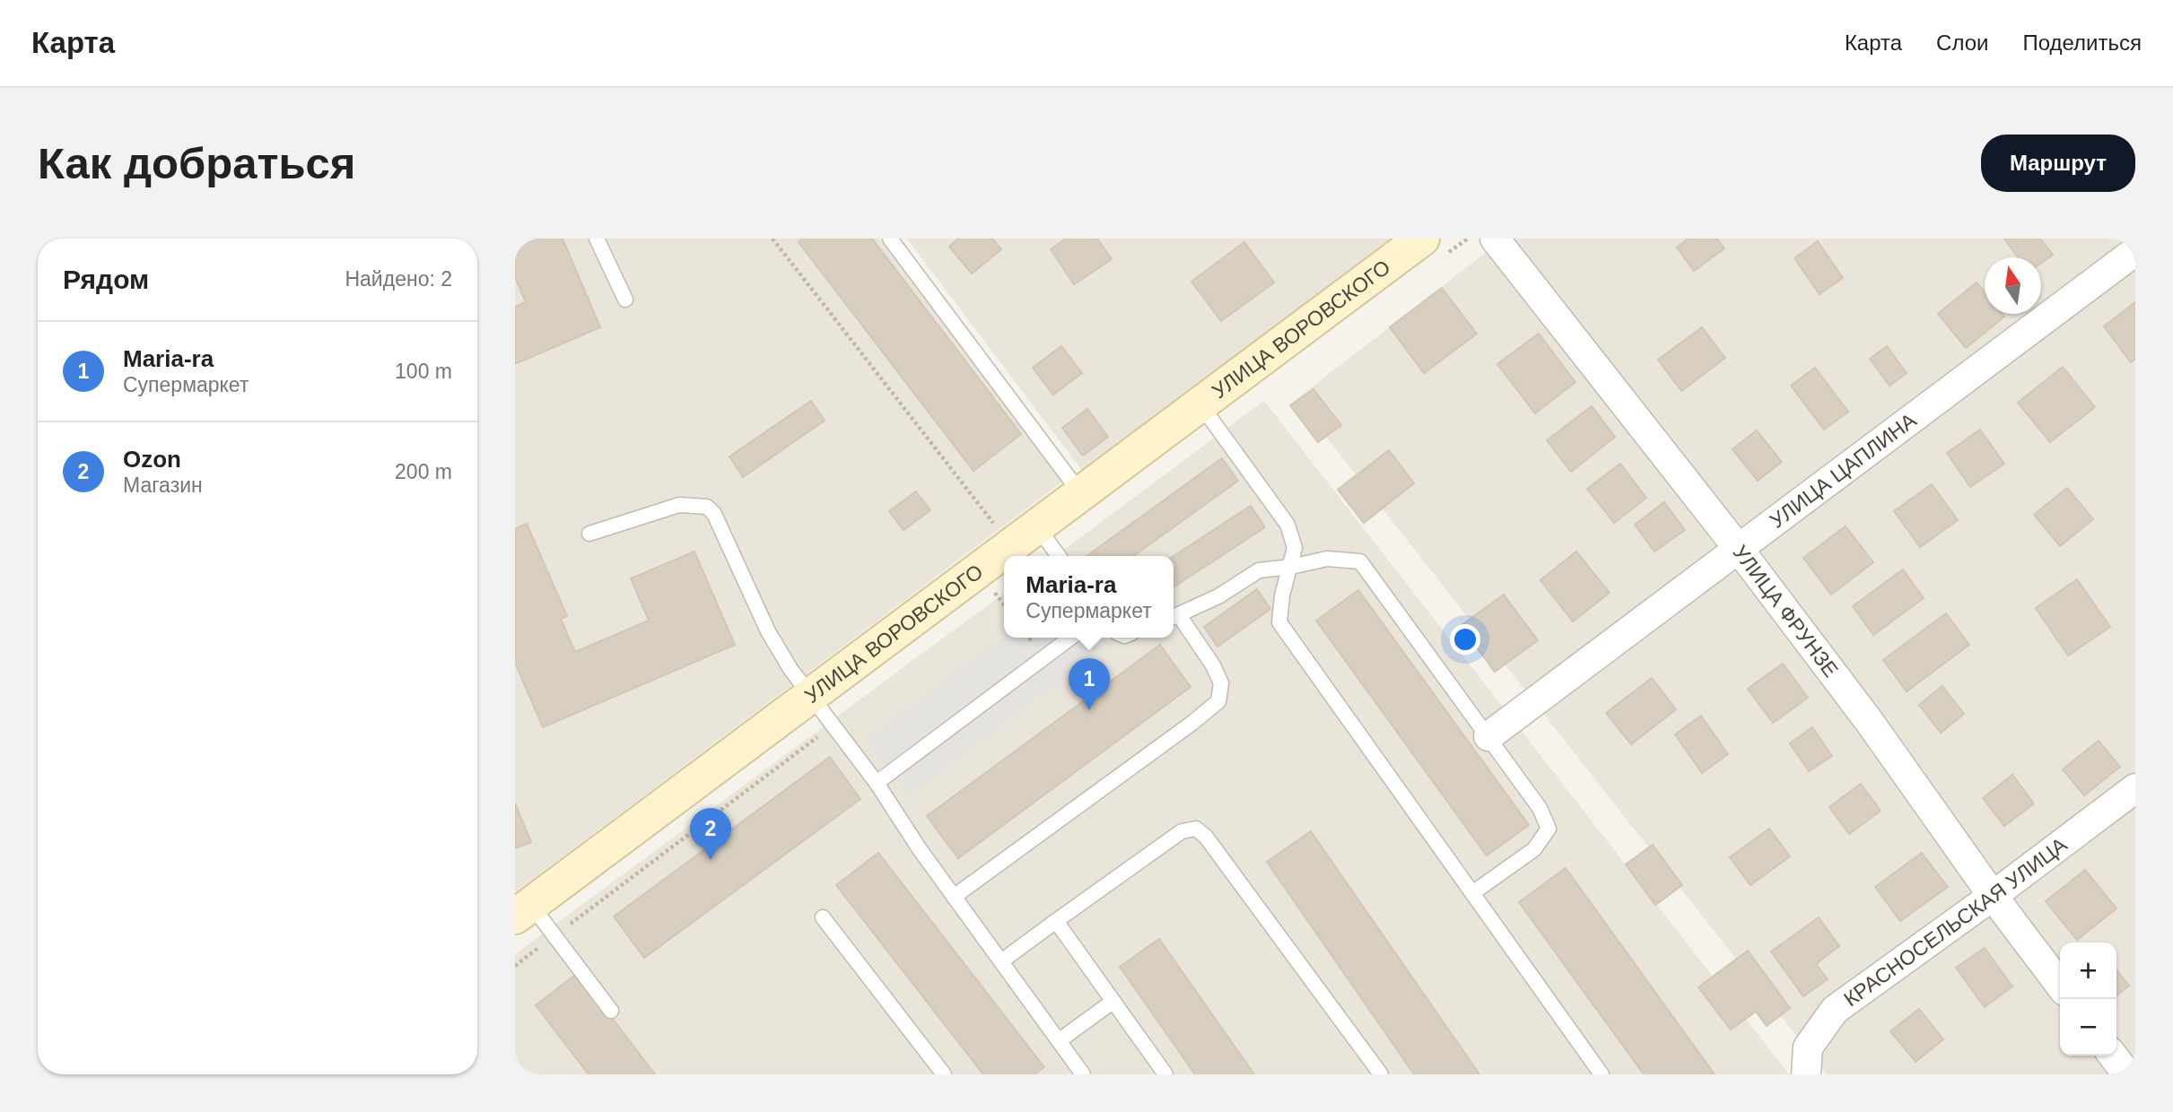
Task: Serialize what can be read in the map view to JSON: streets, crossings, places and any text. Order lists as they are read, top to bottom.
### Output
{
  "streets": {
    "main road": ["УЛИЦА ВОРОВСКОГО"],
    "street": ["УЛИЦА ЦАПЛИНА", "УЛИЦА ФРУНЗЕ", "КРАСНОСЕЛЬСКАЯ УЛИЦА"]
  },
  "crossings": [
    ["УЛИЦА ЦАПЛИНА", "УЛИЦА ФРУНЗЕ"],
    ["УЛИЦА ФРУНЗЕ", "КРАСНОСЕЛЬСКАЯ УЛИЦА"]
  ],
  "north": "top",
  "page": {
    "header": "Карта",
    "nav": ["Карта", "Слои", "Поделиться"],
    "buttons": "Маршрут",
    "title": "Как добраться",
    "heading": ["Рядом", "Найдено: 2"],
    "list": [
      {
        "mark": "1",
        "name": "Maria-ra",
        "note": "Супермаркет",
        "value": "100 m"
      },
      {
        "mark": "2",
        "name": "Ozon",
        "note": "Магазин",
        "value": "200 m"
      }
    ],
    "popup": ["Maria-ra", "Супермаркет"],
    "pins": ["1", "2"],
    "map_buttons": ["+", "−"]
  }
}
